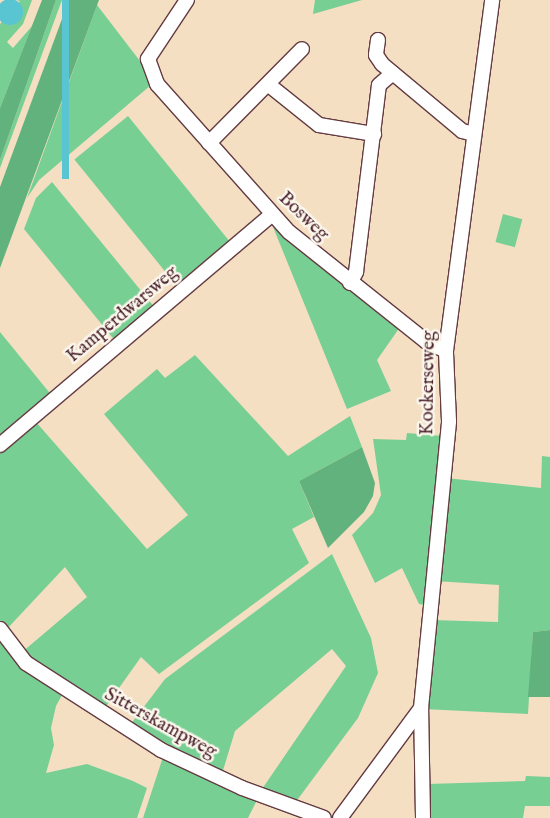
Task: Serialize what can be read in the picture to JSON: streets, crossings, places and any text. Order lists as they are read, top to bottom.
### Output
{
  "streets": {
    "street": [
      "Bosweg",
      "Kamperdwarsweg",
      "Kockerseweg",
      "Sitterskampweg"
    ]
  },
  "crossings": [
    ["Bosweg", "Kamperdwarsweg"],
    ["Bosweg", "Kockerseweg"]
  ]
}
